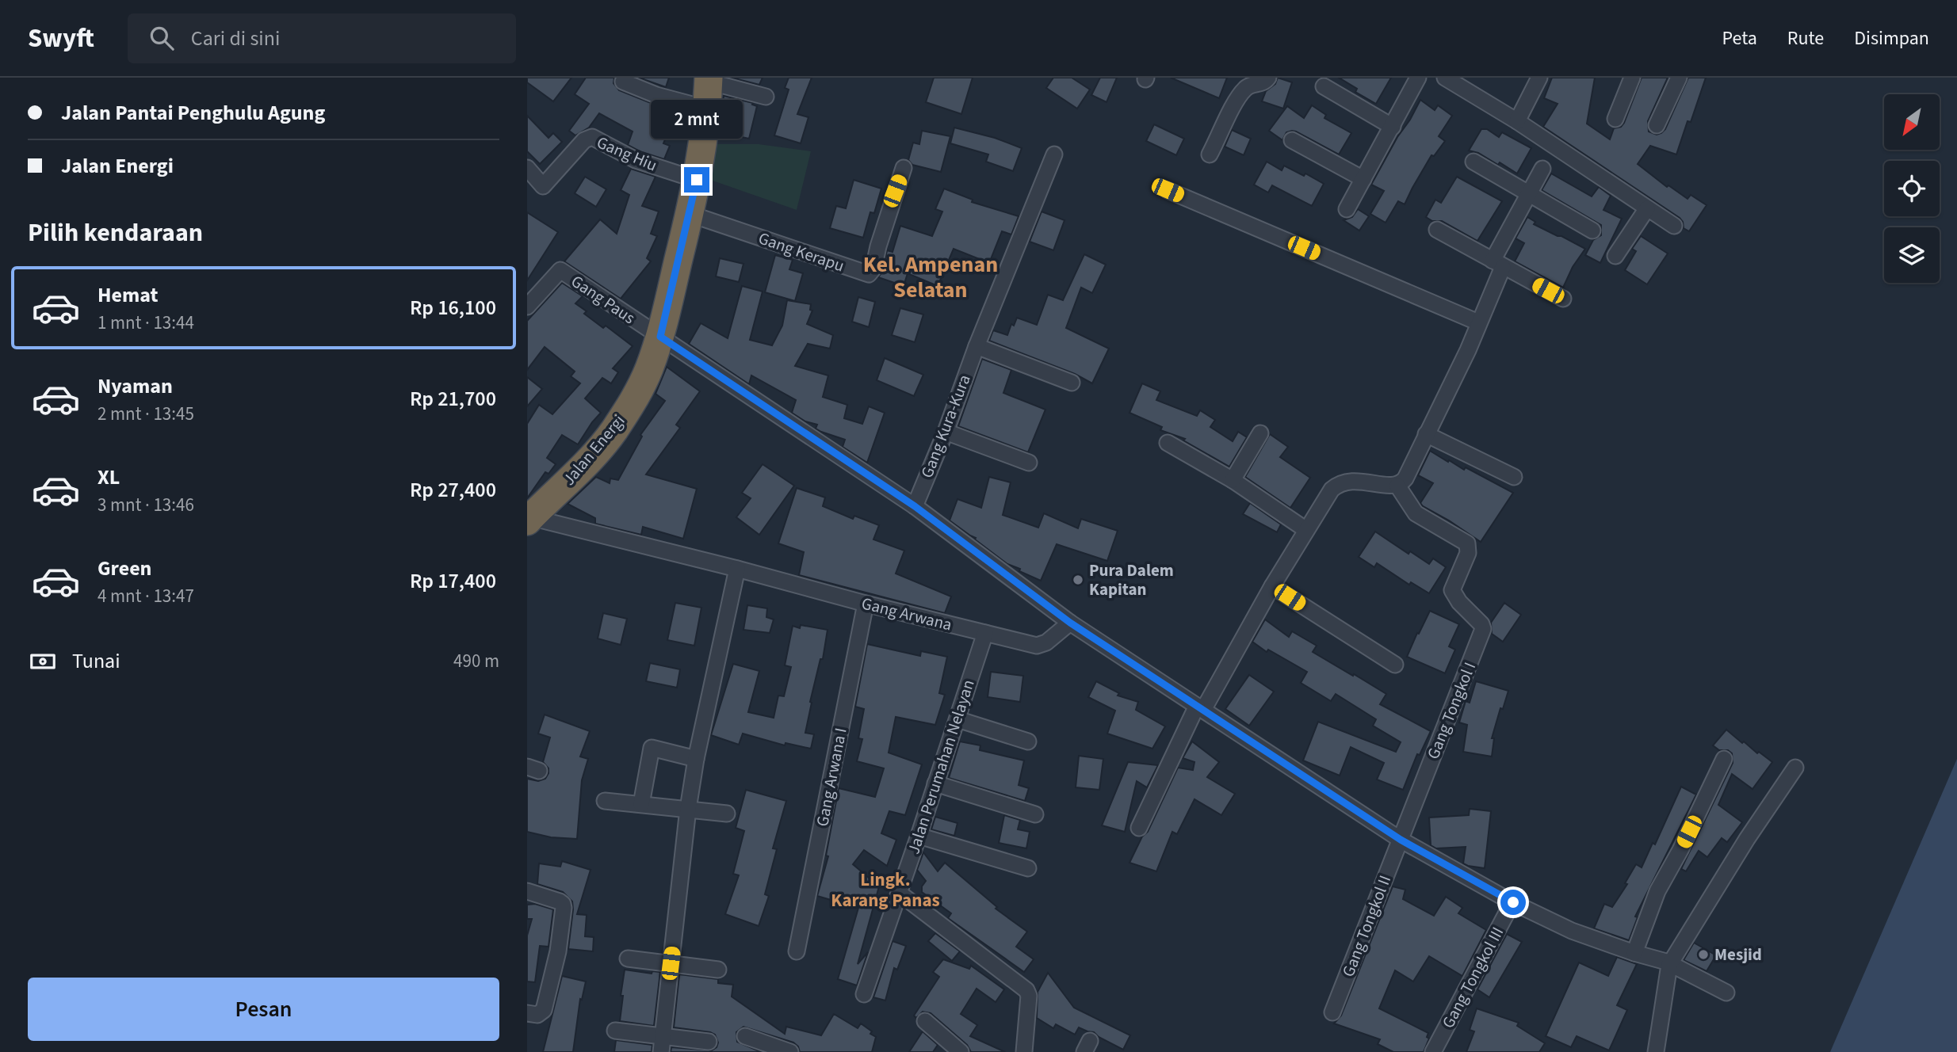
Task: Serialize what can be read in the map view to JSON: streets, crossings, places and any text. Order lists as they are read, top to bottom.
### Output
{
  "streets": {
    "highway": ["Jalan Energi"],
    "street": [
      "Gang Hiu",
      "Gang Kerapu",
      "Gang Paus",
      "Gang Kura-Kura",
      "Gang Arwana",
      "Gang Tongkol I",
      "Jalan Perumahan Nelayan",
      "Gang Arwana I",
      "Gang Tongkol II",
      "Gang Tongkol III"
    ]
  },
  "crossings": [
    ["Gang Hiu", "Jalan Energi"],
    ["Gang Kerapu", "Jalan Energi"],
    ["Gang Paus", "Jalan Energi"],
    ["Jalan Energi", "Gang Arwana"],
    ["Gang Arwana", "Jalan Perumahan Nelayan"],
    ["Gang Arwana", "Gang Arwana I"],
    ["Gang Tongkol I", "Gang Tongkol II"]
  ],
  "districts": ["Kel. Ampenan Selatan", "Lingk. Karang Panas"],
  "places": ["Pura Dalem Kapitan", "Mesjid"],
  "north": "bottom left",
  "page": {
    "header": "Swyft",
    "search": "Cari di sini",
    "nav": ["Peta", "Rute", "Disimpan"],
    "banner": ["Jalan Pantai Penghulu Agung", "Jalan Energi"],
    "bubble": "2 mnt",
    "heading": "Pilih kendaraan",
    "list": [
      {
        "name": "Hemat",
        "note": "1 mnt · 13:44",
        "value": "Rp 16,100"
      },
      {
        "name": "Nyaman",
        "note": "2 mnt · 13:45",
        "value": "Rp 21,700"
      },
      {
        "name": "XL",
        "note": "3 mnt · 13:46",
        "value": "Rp 27,400"
      },
      {
        "name": "Green",
        "note": "4 mnt · 13:47",
        "value": "Rp 17,400"
      }
    ],
    "pay": ["Tunai", "490 m"],
    "buttons": "Pesan"
  }
}
